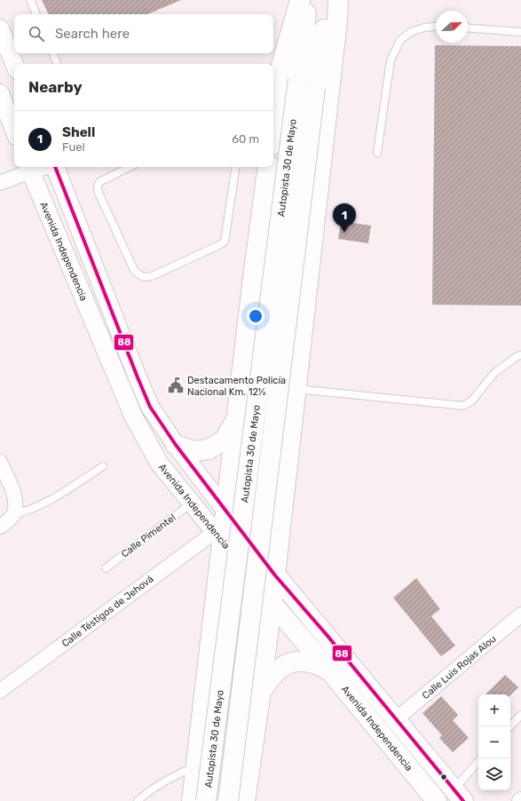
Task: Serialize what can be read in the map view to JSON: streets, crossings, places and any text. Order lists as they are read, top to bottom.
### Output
{
  "streets": {
    "main road": ["Autopista 30 de Mayo", "Avenida Independencia"],
    "street": ["Calle Téstigos de Jehová", "Calle Luis Rojas Alou"],
    "lane": ["Calle Pimentel"]
  },
  "crossings": [
    ["Avenida Independencia", "Calle Pimentel"],
    ["Avenida Independencia", "Calle Téstigos de Jehová"],
    ["Avenida Independencia", "Calle Luis Rojas Alou"]
  ],
  "places": {
    "public building": ["Destacamento Policía Nacional Km. 12½"]
  },
  "lines": ["transit line 88"],
  "north": "top right",
  "page": {
    "search": "Search here",
    "heading": "Nearby",
    "list": [
      {
        "mark": "1",
        "name": "Shell",
        "note": "Fuel",
        "value": "60 m"
      }
    ],
    "pins": "1",
    "map_buttons": ["+", "−"]
  }
}
